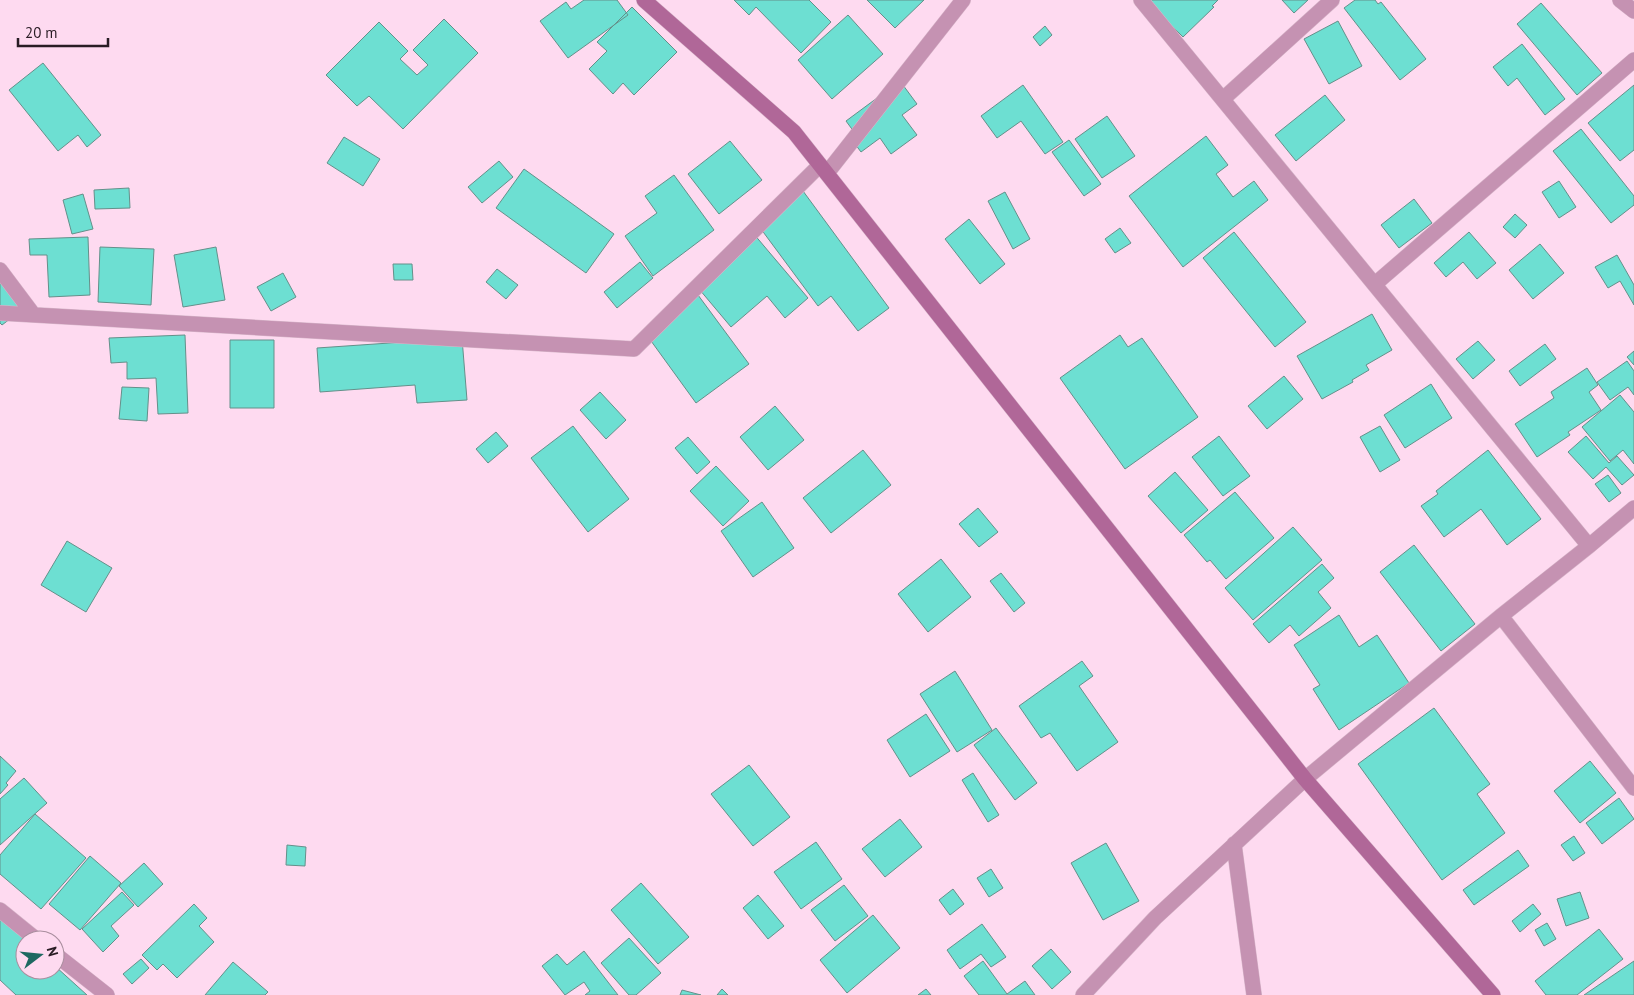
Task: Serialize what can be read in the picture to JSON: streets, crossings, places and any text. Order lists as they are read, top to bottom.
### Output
{
  "scale_bar": "20 m",
  "north": "right"
}
